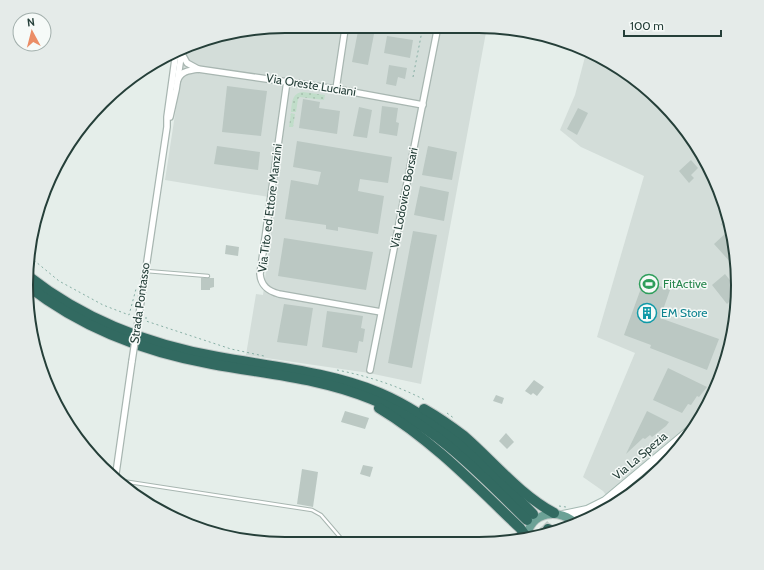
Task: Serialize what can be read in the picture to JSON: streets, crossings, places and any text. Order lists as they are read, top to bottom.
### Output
{
  "streets": {
    "main road": ["Via La Spezia"],
    "street": [
      "Via Oreste Luciani",
      "Via Lodovico Borsari",
      "Via Tito ed Ettore Manzini",
      "Strada Pontasso"
    ]
  },
  "crossings": [
    ["Via Oreste Luciani", "Via Lodovico Borsari"],
    ["Via Oreste Luciani", "Via Tito ed Ettore Manzini"],
    ["Via Oreste Luciani", "Strada Pontasso"],
    ["Via Lodovico Borsari", "Via Tito ed Ettore Manzini"]
  ],
  "places": {
    "sports": ["FitActive"],
    "building": ["EM Store"]
  },
  "scale_bar": "100 m",
  "north": "top"
}
